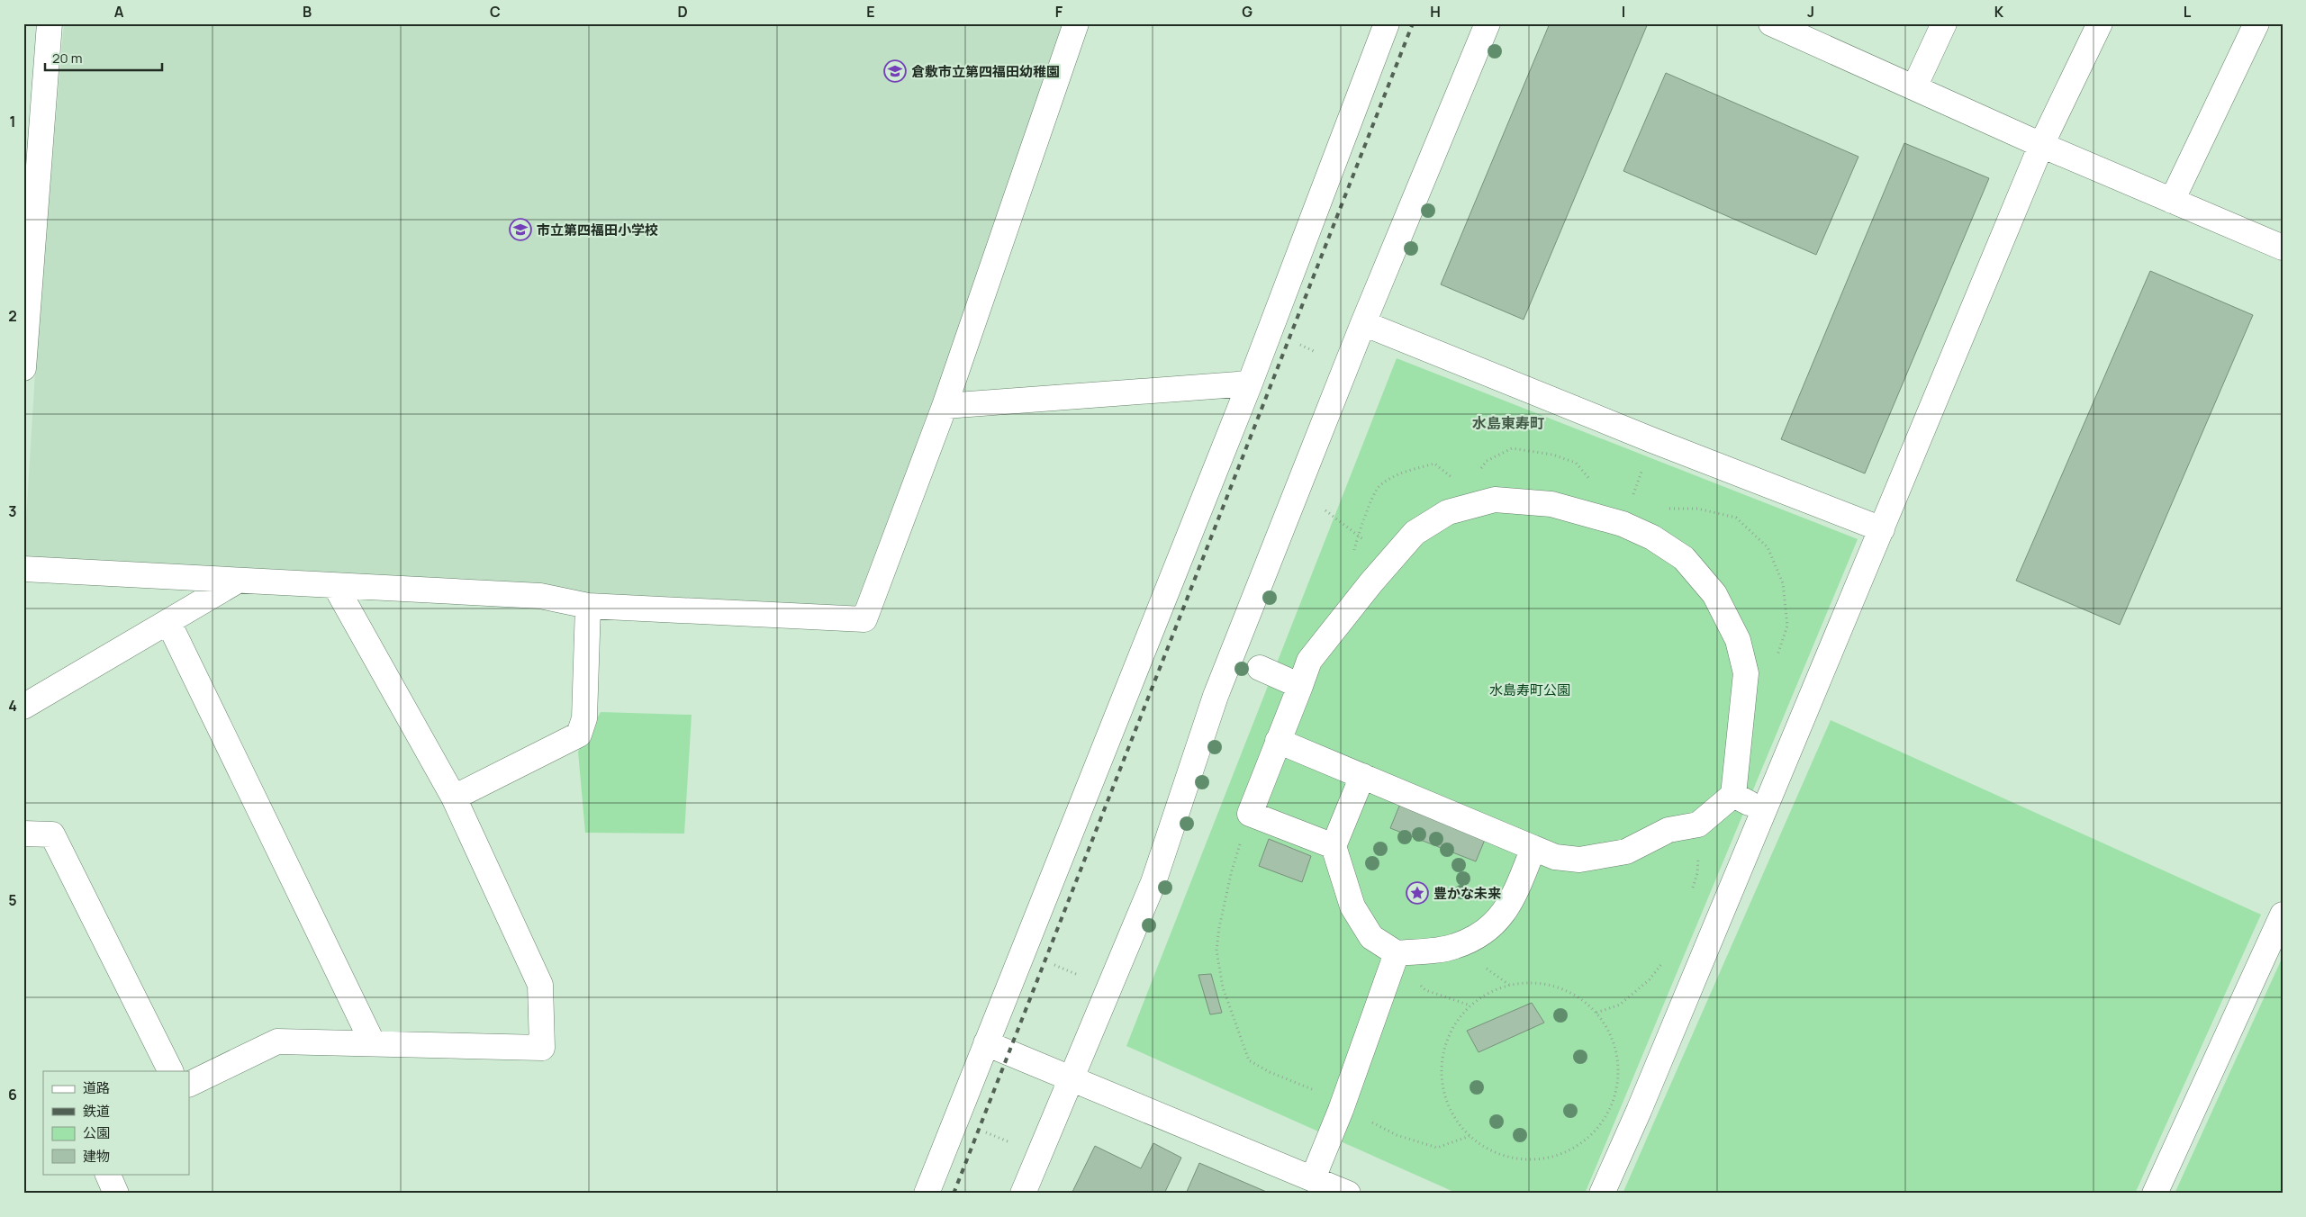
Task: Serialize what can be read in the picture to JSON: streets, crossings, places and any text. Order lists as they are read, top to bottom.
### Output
{
  "districts": ["水島東寿町"],
  "parks": ["水島寿町公園"],
  "places": {
    "school or university": ["倉敷市立第四福田幼稚園", "市立第四福田小学校"],
    "place": ["豊かな未来"]
  },
  "legend": [
    "道路",
    "鉄道",
    "公園",
    "建物"
  ],
  "scale_bar": "20 m",
  "grid": {
    "columns": [
      "A",
      "B",
      "C",
      "D",
      "E",
      "F",
      "G",
      "H",
      "I",
      "J",
      "K",
      "L"
    ],
    "rows": [
      "1",
      "2",
      "3",
      "4",
      "5",
      "6"
    ]
  }
}
